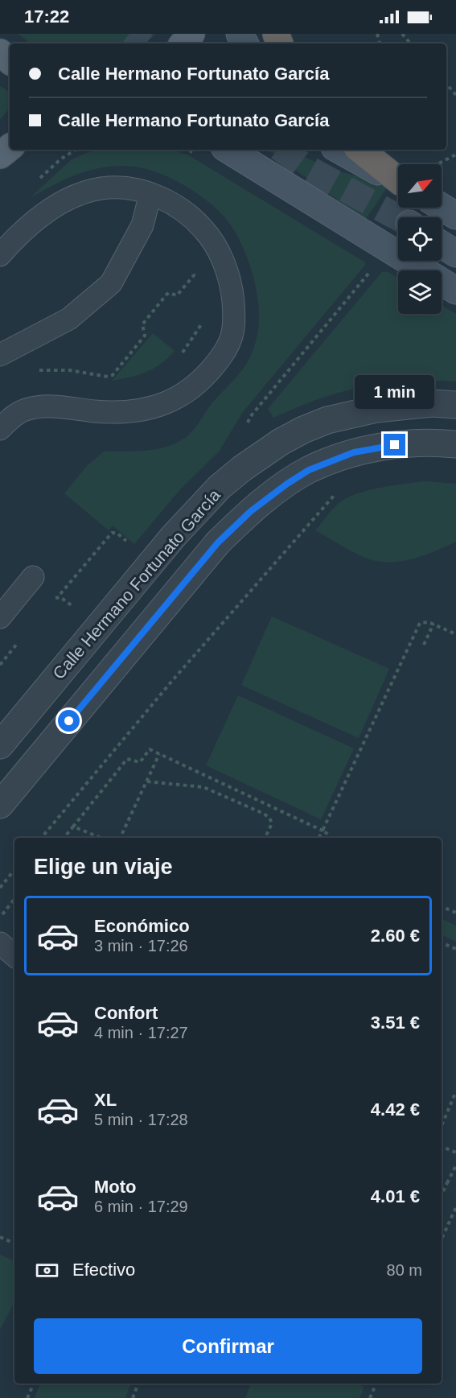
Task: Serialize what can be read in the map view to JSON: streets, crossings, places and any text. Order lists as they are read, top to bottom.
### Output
{
  "streets": {
    "street": ["Calle Hermano Fortunato García"]
  },
  "north": "top right",
  "page": {
    "status": "17:22",
    "banner": ["Calle Hermano Fortunato García", "Calle Hermano Fortunato García"],
    "bubble": "1 min",
    "heading": "Elige un viaje",
    "list": [
      {
        "name": "Económico",
        "note": "3 min · 17:26",
        "value": "2.60 €"
      },
      {
        "name": "Confort",
        "note": "4 min · 17:27",
        "value": "3.51 €"
      },
      {
        "name": "XL",
        "note": "5 min · 17:28",
        "value": "4.42 €"
      },
      {
        "name": "Moto",
        "note": "6 min · 17:29",
        "value": "4.01 €"
      }
    ],
    "pay": ["Efectivo", "80 m"],
    "buttons": "Confirmar"
  }
}
